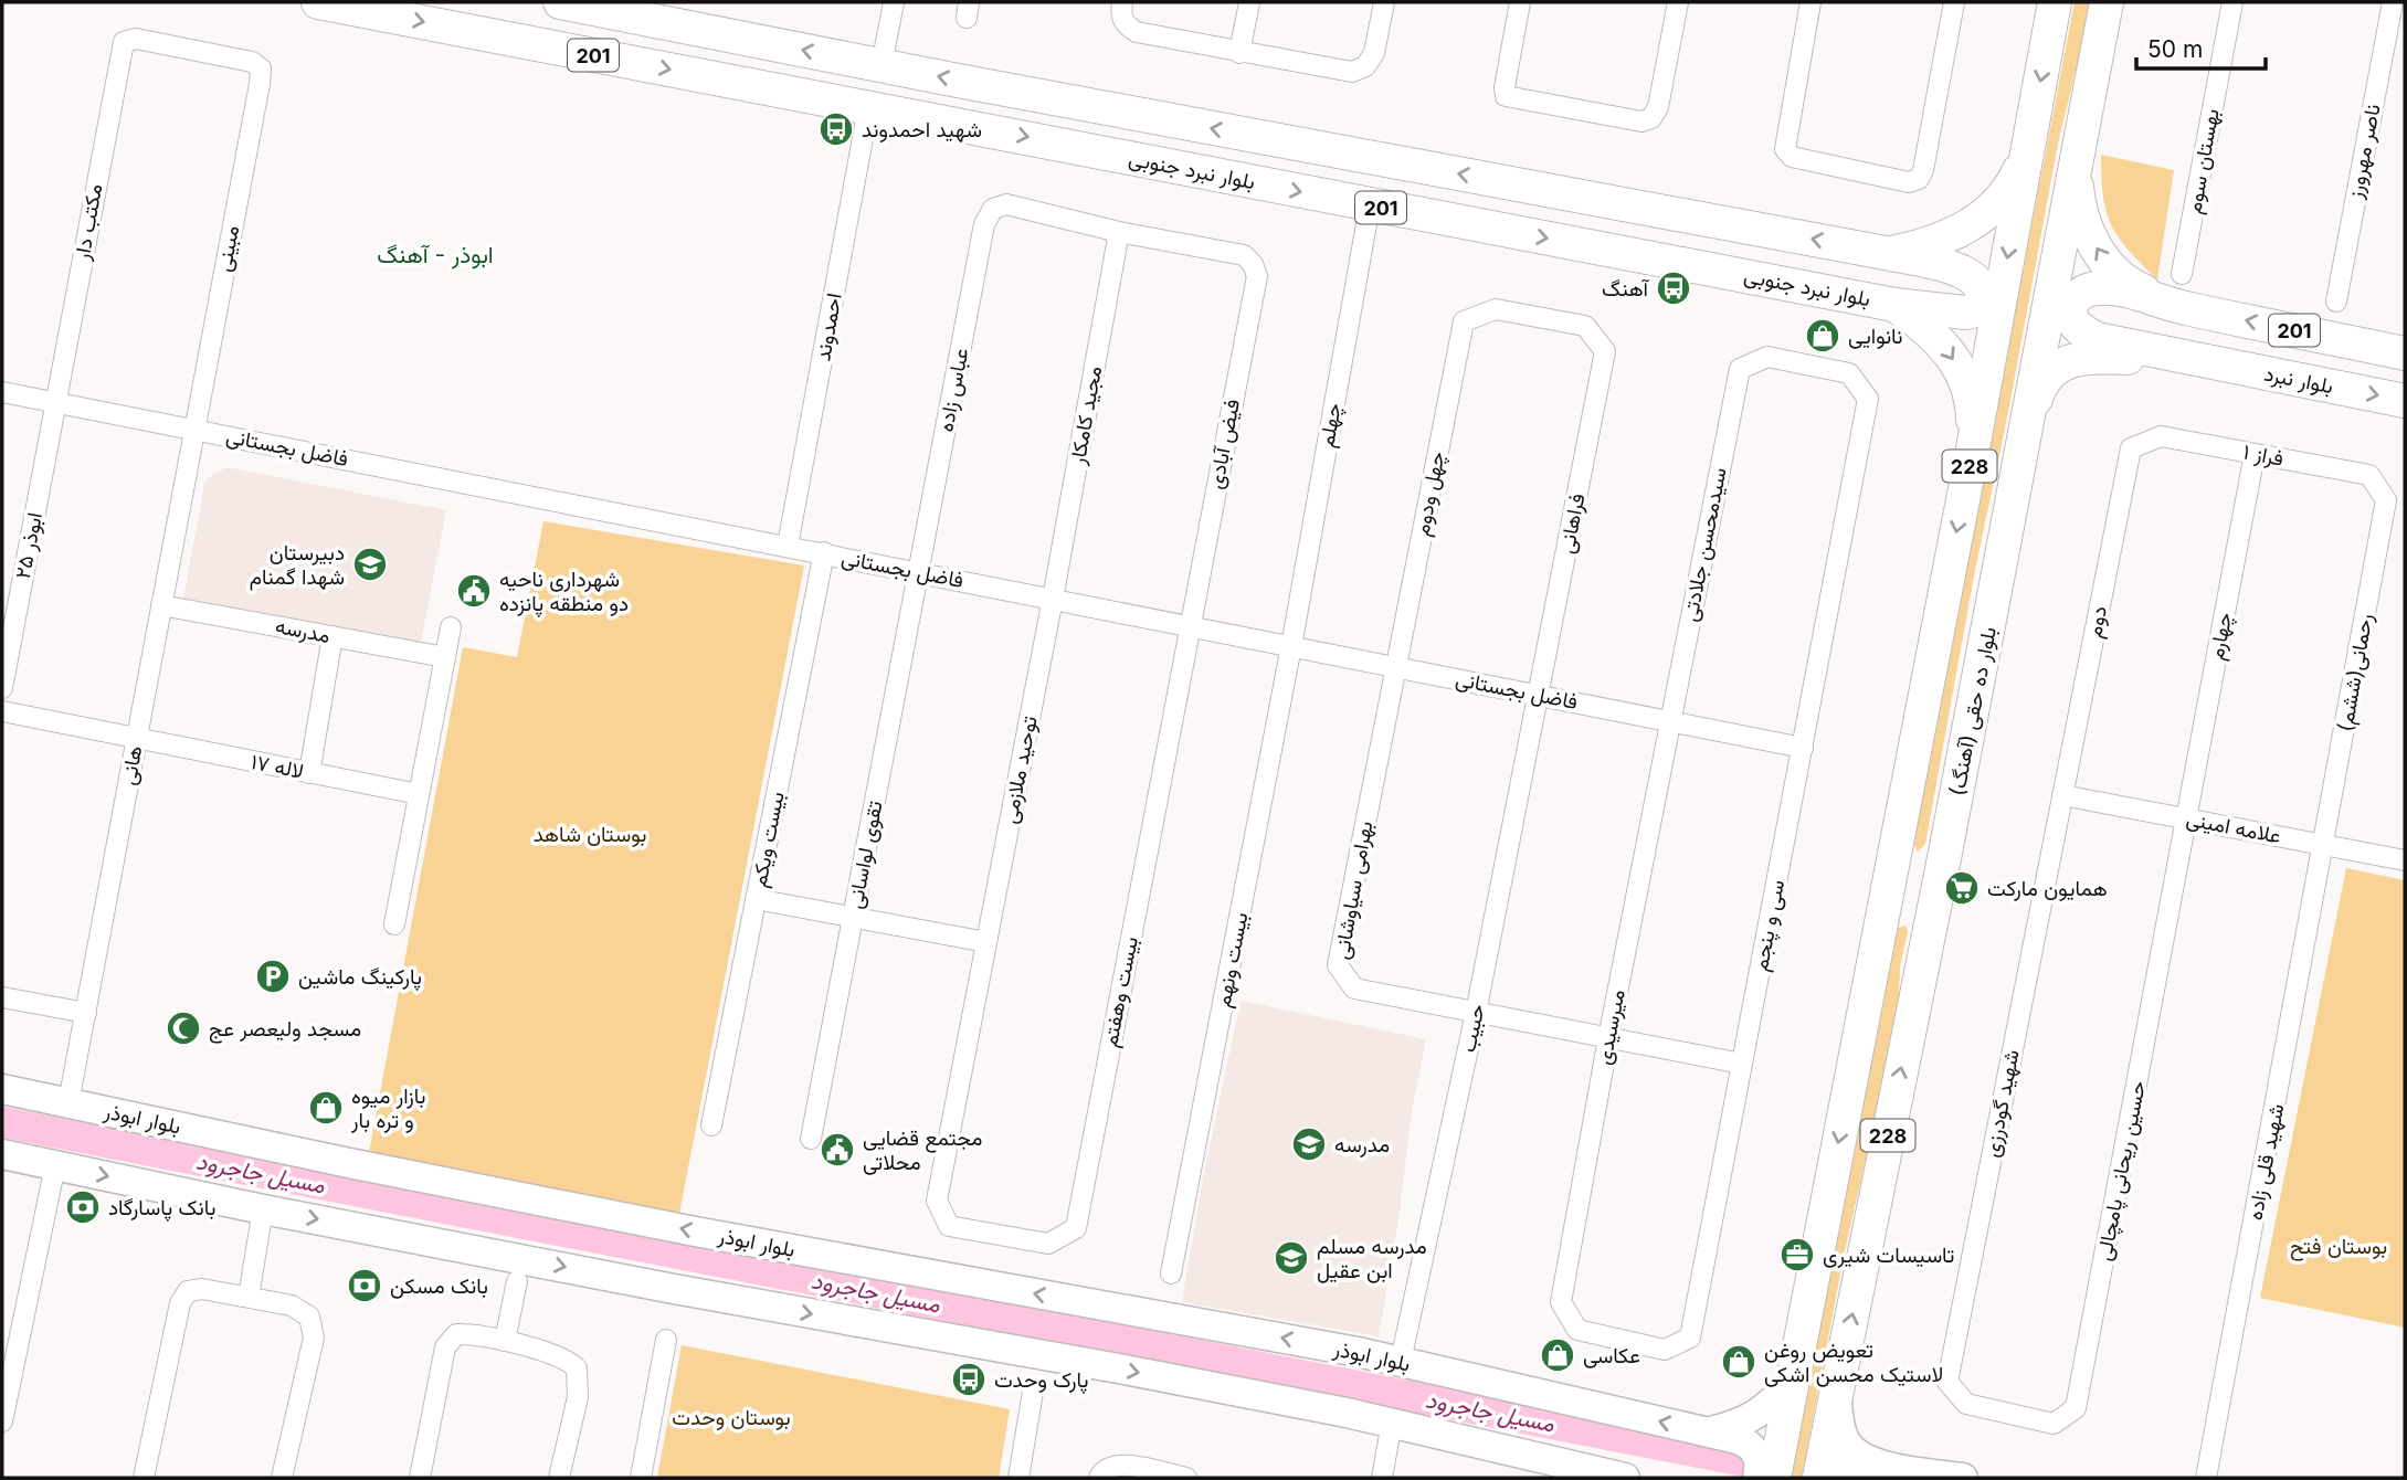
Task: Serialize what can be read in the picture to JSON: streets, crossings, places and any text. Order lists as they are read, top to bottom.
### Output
{
  "streets": {
    "main road": [
      "201",
      "بلوار نبرد جنوبی",
      "بلوار نبرد",
      "228",
      "بلوار ده حقی (آهنگ)",
      "بلوار ابوذر"
    ],
    "street": [
      "ناصر مهرورز",
      "بهستان سوم",
      "مکتب دار",
      "مبینی",
      "احمدوند",
      "عباس زاده",
      "مجید کامکار",
      "چهلم",
      "فیض آبادی",
      "فاضل بجستانی",
      "فراز ۱",
      "چهل ودوم",
      "فراهانی",
      "سیدمحسن جلادتی",
      "ابوذر ۲۵",
      "دوم",
      "مدرسه",
      "چهارم",
      "رحمانی(ششم)",
      "هانی",
      "لاله ۱۷",
      "توحید ملازمی",
      "علامه امینی",
      "بیست ویکم",
      "تقوی لواسانی",
      "بهرامی سیاوشانی",
      "سی و پنجم",
      "بیست ونهم",
      "بیست وهفتم",
      "میرسیدی",
      "حبیب",
      "شهید گودرزی",
      "شهید قلی زاده",
      "حسین ریحانی پامچالی"
    ]
  },
  "crossings": [
    ["201", "بلوار نبرد جنوبی"],
    ["201", "بلوار نبرد"],
    ["بلوار نبرد جنوبی", "احمدوند"],
    ["بلوار نبرد جنوبی", "چهلم"],
    ["بلوار نبرد جنوبی", "228"],
    ["مکتب دار", "مبینی"],
    ["مکتب دار", "فاضل بجستانی"],
    ["مکتب دار", "ابوذر ۲۵"],
    ["مبینی", "فاضل بجستانی"],
    ["مبینی", "هانی"],
    ["احمدوند", "فاضل بجستانی"],
    ["عباس زاده", "مجید کامکار"],
    ["عباس زاده", "فیض آبادی"],
    ["عباس زاده", "فاضل بجستانی"],
    ["عباس زاده", "تقوی لواسانی"],
    ["مجید کامکار", "فیض آبادی"],
    ["مجید کامکار", "فاضل بجستانی"],
    ["مجید کامکار", "توحید ملازمی"],
    ["چهلم", "فاضل بجستانی"],
    ["چهلم", "بیست ونهم"],
    ["فیض آبادی", "فاضل بجستانی"],
    ["فیض آبادی", "بیست وهفتم"],
    ["فاضل بجستانی", "چهل ودوم"],
    ["فاضل بجستانی", "فراهانی"],
    ["فاضل بجستانی", "سیدمحسن جلادتی"],
    ["فاضل بجستانی", "ابوذر ۲۵"],
    ["فاضل بجستانی", "هانی"],
    ["فاضل بجستانی", "توحید ملازمی"],
    ["فاضل بجستانی", "بیست ویکم"],
    ["فاضل بجستانی", "تقوی لواسانی"],
    ["فاضل بجستانی", "بهرامی سیاوشانی"],
    ["فاضل بجستانی", "سی و پنجم"],
    ["فاضل بجستانی", "بیست ونهم"],
    ["فاضل بجستانی", "بیست وهفتم"],
    ["فاضل بجستانی", "میرسیدی"],
    ["فاضل بجستانی", "حبیب"],
    ["فراز ۱", "دوم"],
    ["فراز ۱", "چهارم"],
    ["فراز ۱", "رحمانی(ششم)"],
    ["228", "بلوار ده حقی (آهنگ)"],
    ["چهل ودوم", "فراهانی"],
    ["چهل ودوم", "بهرامی سیاوشانی"],
    ["فراهانی", "حبیب"],
    ["سیدمحسن جلادتی", "سی و پنجم"],
    ["سیدمحسن جلادتی", "میرسیدی"],
    ["دوم", "علامه امینی"],
    ["دوم", "شهید گودرزی"],
    ["مدرسه", "هانی"],
    ["چهارم", "علامه امینی"],
    ["چهارم", "حسین ریحانی پامچالی"],
    ["رحمانی(ششم)", "علامه امینی"],
    ["رحمانی(ششم)", "شهید قلی زاده"],
    ["هانی", "لاله ۱۷"],
    ["هانی", "بلوار ابوذر"],
    ["توحید ملازمی", "بیست وهفتم"],
    ["علامه امینی", "شهید گودرزی"],
    ["علامه امینی", "شهید قلی زاده"],
    ["علامه امینی", "حسین ریحانی پامچالی"],
    ["بهرامی سیاوشانی", "سی و پنجم"],
    ["بهرامی سیاوشانی", "میرسیدی"],
    ["بهرامی سیاوشانی", "حبیب"],
    ["سی و پنجم", "میرسیدی"],
    ["حبیب", "بلوار ابوذر"],
    ["شهید گودرزی", "حسین ریحانی پامچالی"]
  ],
  "districts": ["ابوذر - آهنگ"],
  "water": ["مسیل جاجرود"],
  "parks": ["بوستان شاهد", "بوستان فتح", "بوستان وحدت"],
  "places": {
    "bus stop": ["شهید احمدوند", "آهنگ", "پارک وحدت"],
    "shop": [
      "نانوایی",
      "بازار میوه و تره بار",
      "عکاسى",
      "تعویض روغن لاستیک محسن اشکی"
    ],
    "school or university": ["دبیرستان شهدا گمنام", "مدرسه", "مدرسه مسلم ابن عقیل"],
    "public building": ["شهرداری ناحیه دو منطقه پانزده", "مجتمع قضایی محلاتی"],
    "supermarket": ["همایون مارکت"],
    "parking": ["پارکینگ ماشین"],
    "mosque": ["مسجد ولیعصر عج"],
    "bank": ["بانک پاسارگاد", "بانک مسکن"],
    "office": ["تاسیسات شیری"]
  },
  "scale_bar": "50 m"
}
